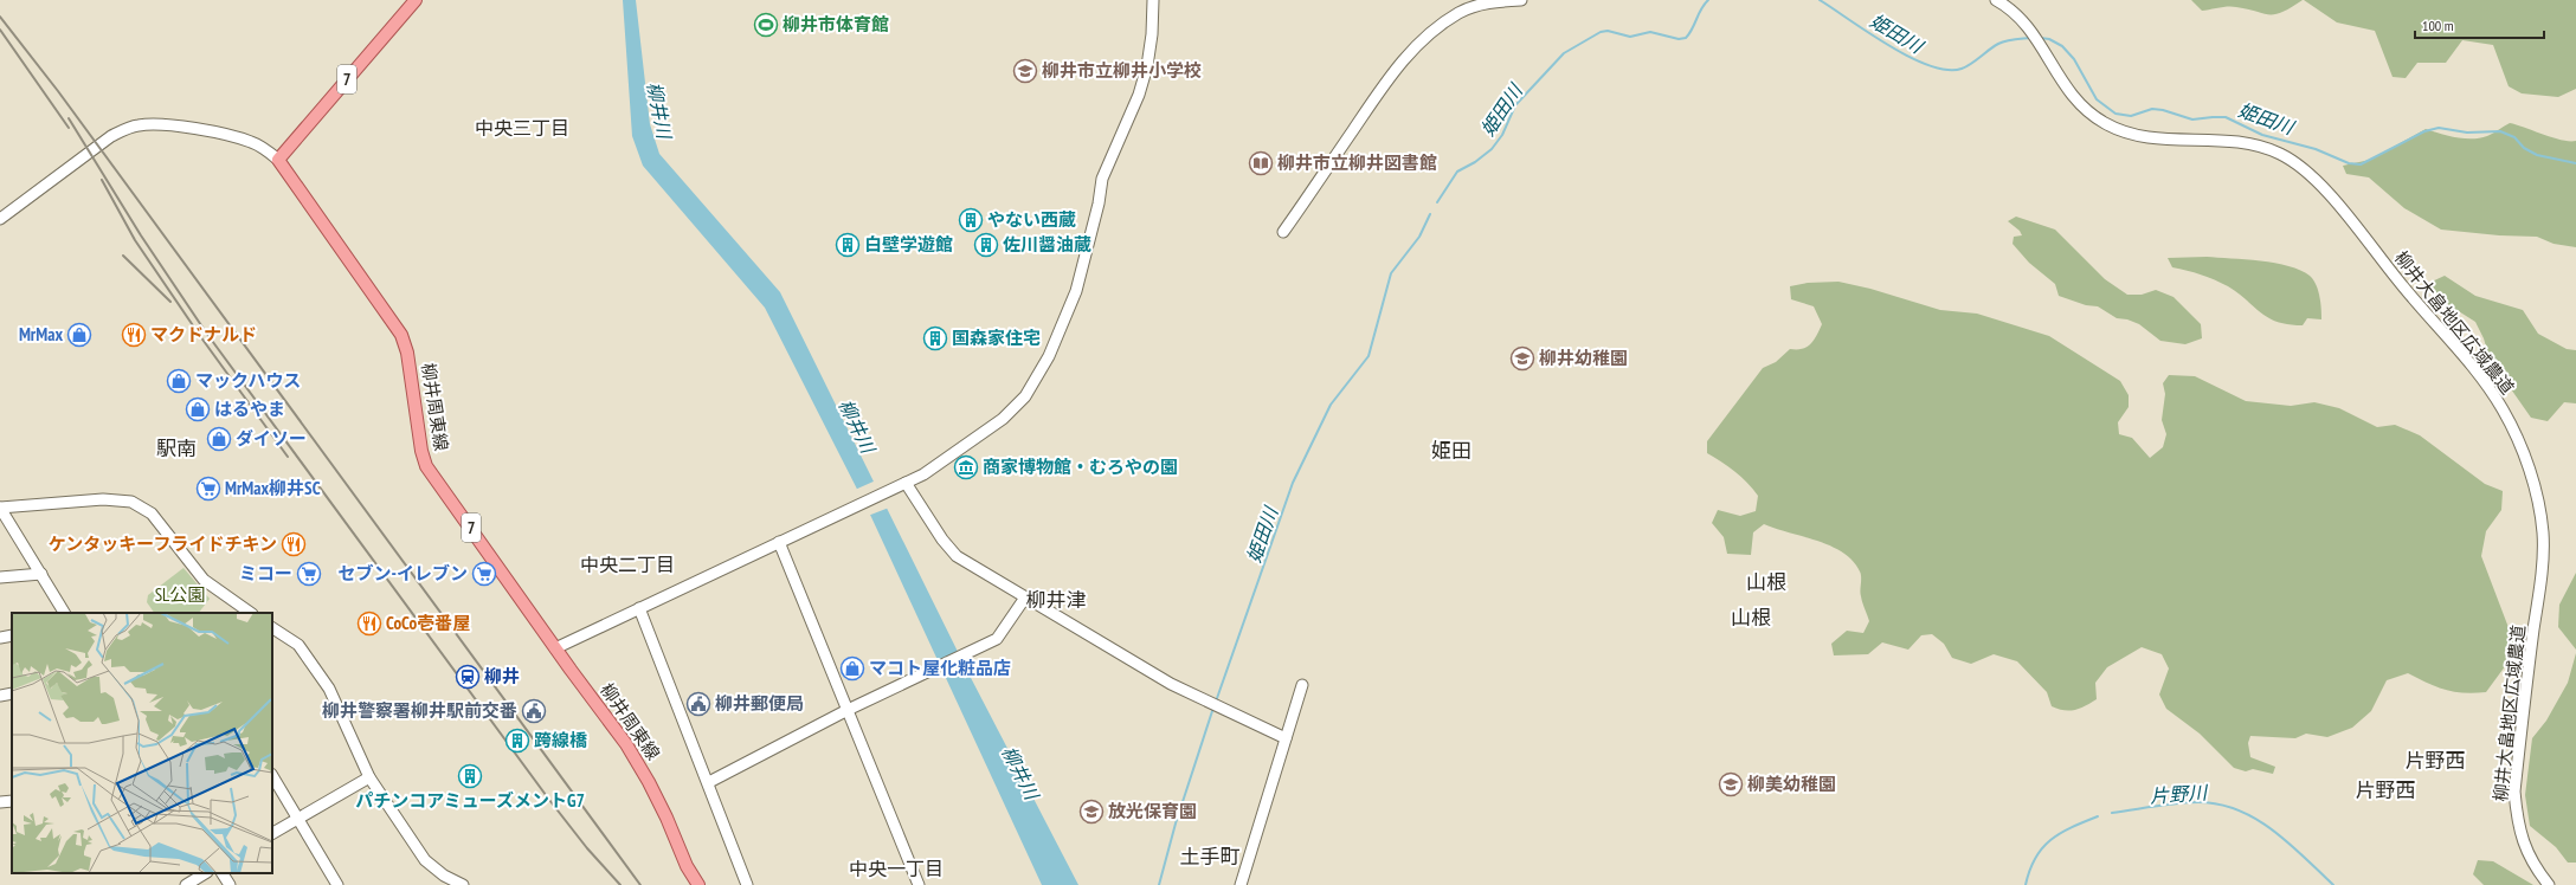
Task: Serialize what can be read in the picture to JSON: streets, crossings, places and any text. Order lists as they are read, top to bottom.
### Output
{
  "streets": {
    "main road": ["7", "柳井周東線"],
    "street": ["柳井大畠地区広域農道"]
  },
  "crossings": [
    ["7", "柳井周東線"]
  ],
  "districts": [
    "中央三丁目",
    "駅南",
    "姫田",
    "中央二丁目",
    "山根",
    "柳井津",
    "山根",
    "片野西",
    "片野西",
    "土手町",
    "中央一丁目"
  ],
  "water": ["姫田川", "柳井川", "片野川"],
  "parks": ["SL公園"],
  "places": {
    "sports": ["柳井市体育館"],
    "school or university": [
      "柳井市立柳井小学校",
      "柳井幼稚園",
      "柳美幼稚園",
      "放光保育園"
    ],
    "library": ["柳井市立柳井図書館"],
    "building": [
      "やない西蔵",
      "白壁学遊館",
      "佐川醤油蔵",
      "国森家住宅",
      "跨線橋",
      "パチンコアミューズメントG7"
    ],
    "shop": [
      "MrMax",
      "マックハウス",
      "はるやま",
      "ダイソー",
      "マコト屋化粧品店"
    ],
    "restaurant": ["マクドナルド", "ケンタッキーフライドチキン", "CoCo壱番屋"],
    "museum": ["商家博物館・むろやの園"],
    "supermarket": ["MrMax柳井SC", "ミコー", "セブン-イレブン"],
    "station": ["柳井"],
    "public building": ["柳井郵便局", "柳井警察署柳井駅前交番"]
  },
  "scale_bar": "100 m"
}
